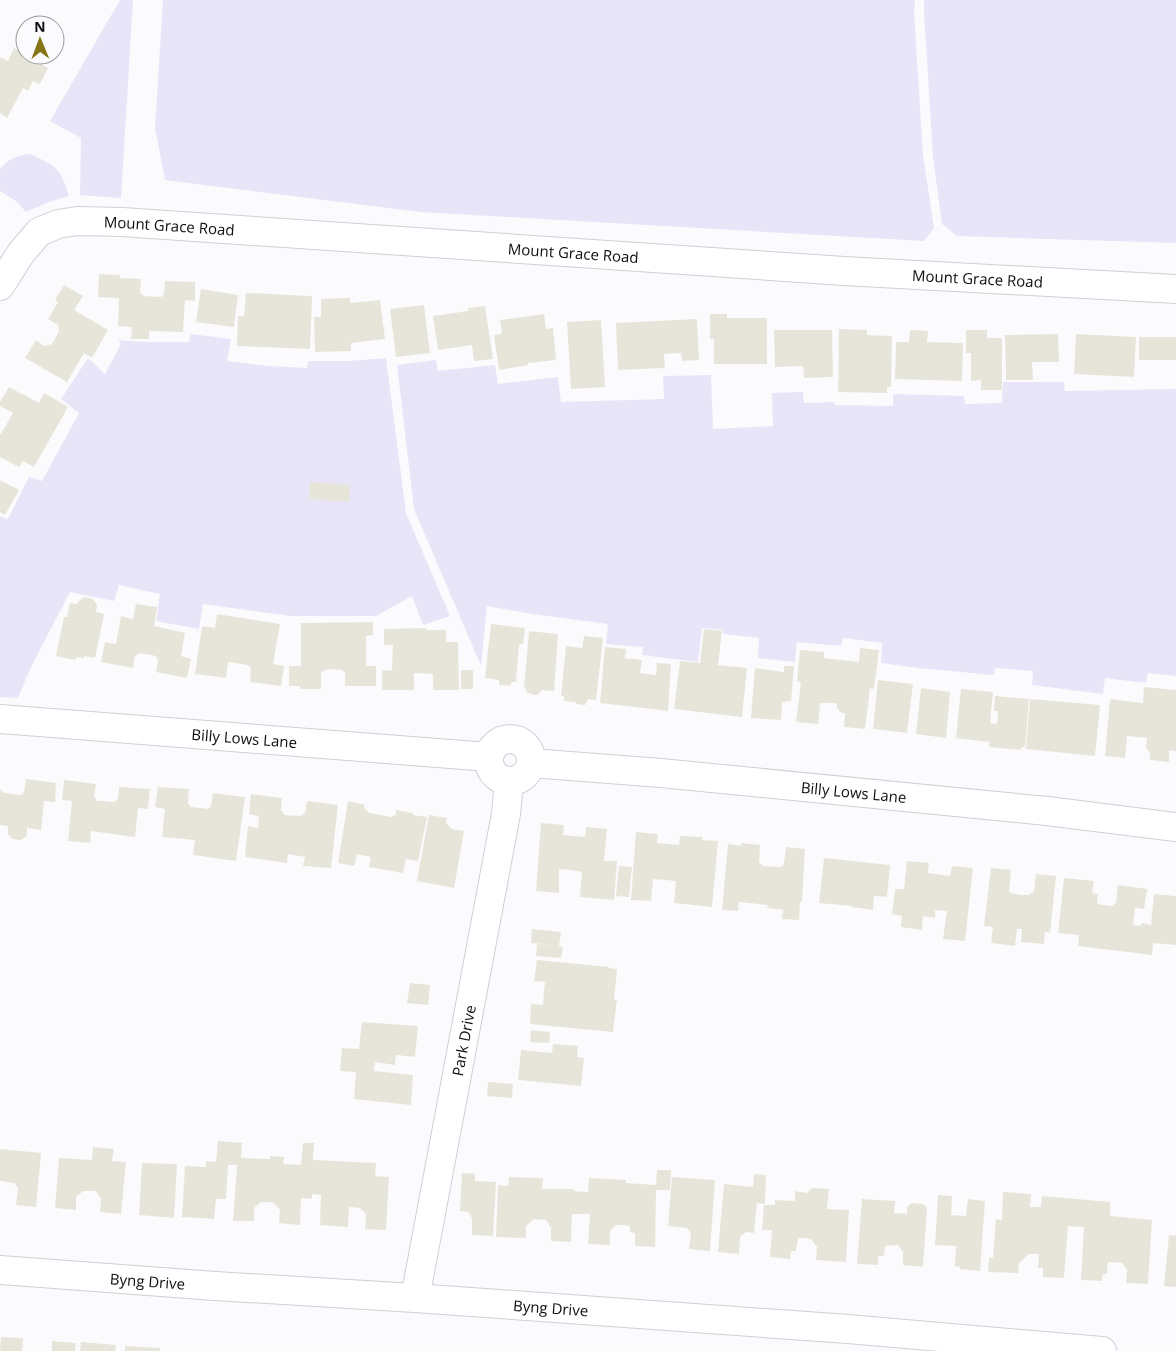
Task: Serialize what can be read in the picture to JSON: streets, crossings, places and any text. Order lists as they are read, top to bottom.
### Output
{
  "streets": {
    "street": [
      "Mount Grace Road",
      "Billy Lows Lane",
      "Park Drive",
      "Byng Drive"
    ]
  },
  "crossings": [
    ["Billy Lows Lane", "Park Drive"],
    ["Park Drive", "Byng Drive"]
  ],
  "north": "top"
}
